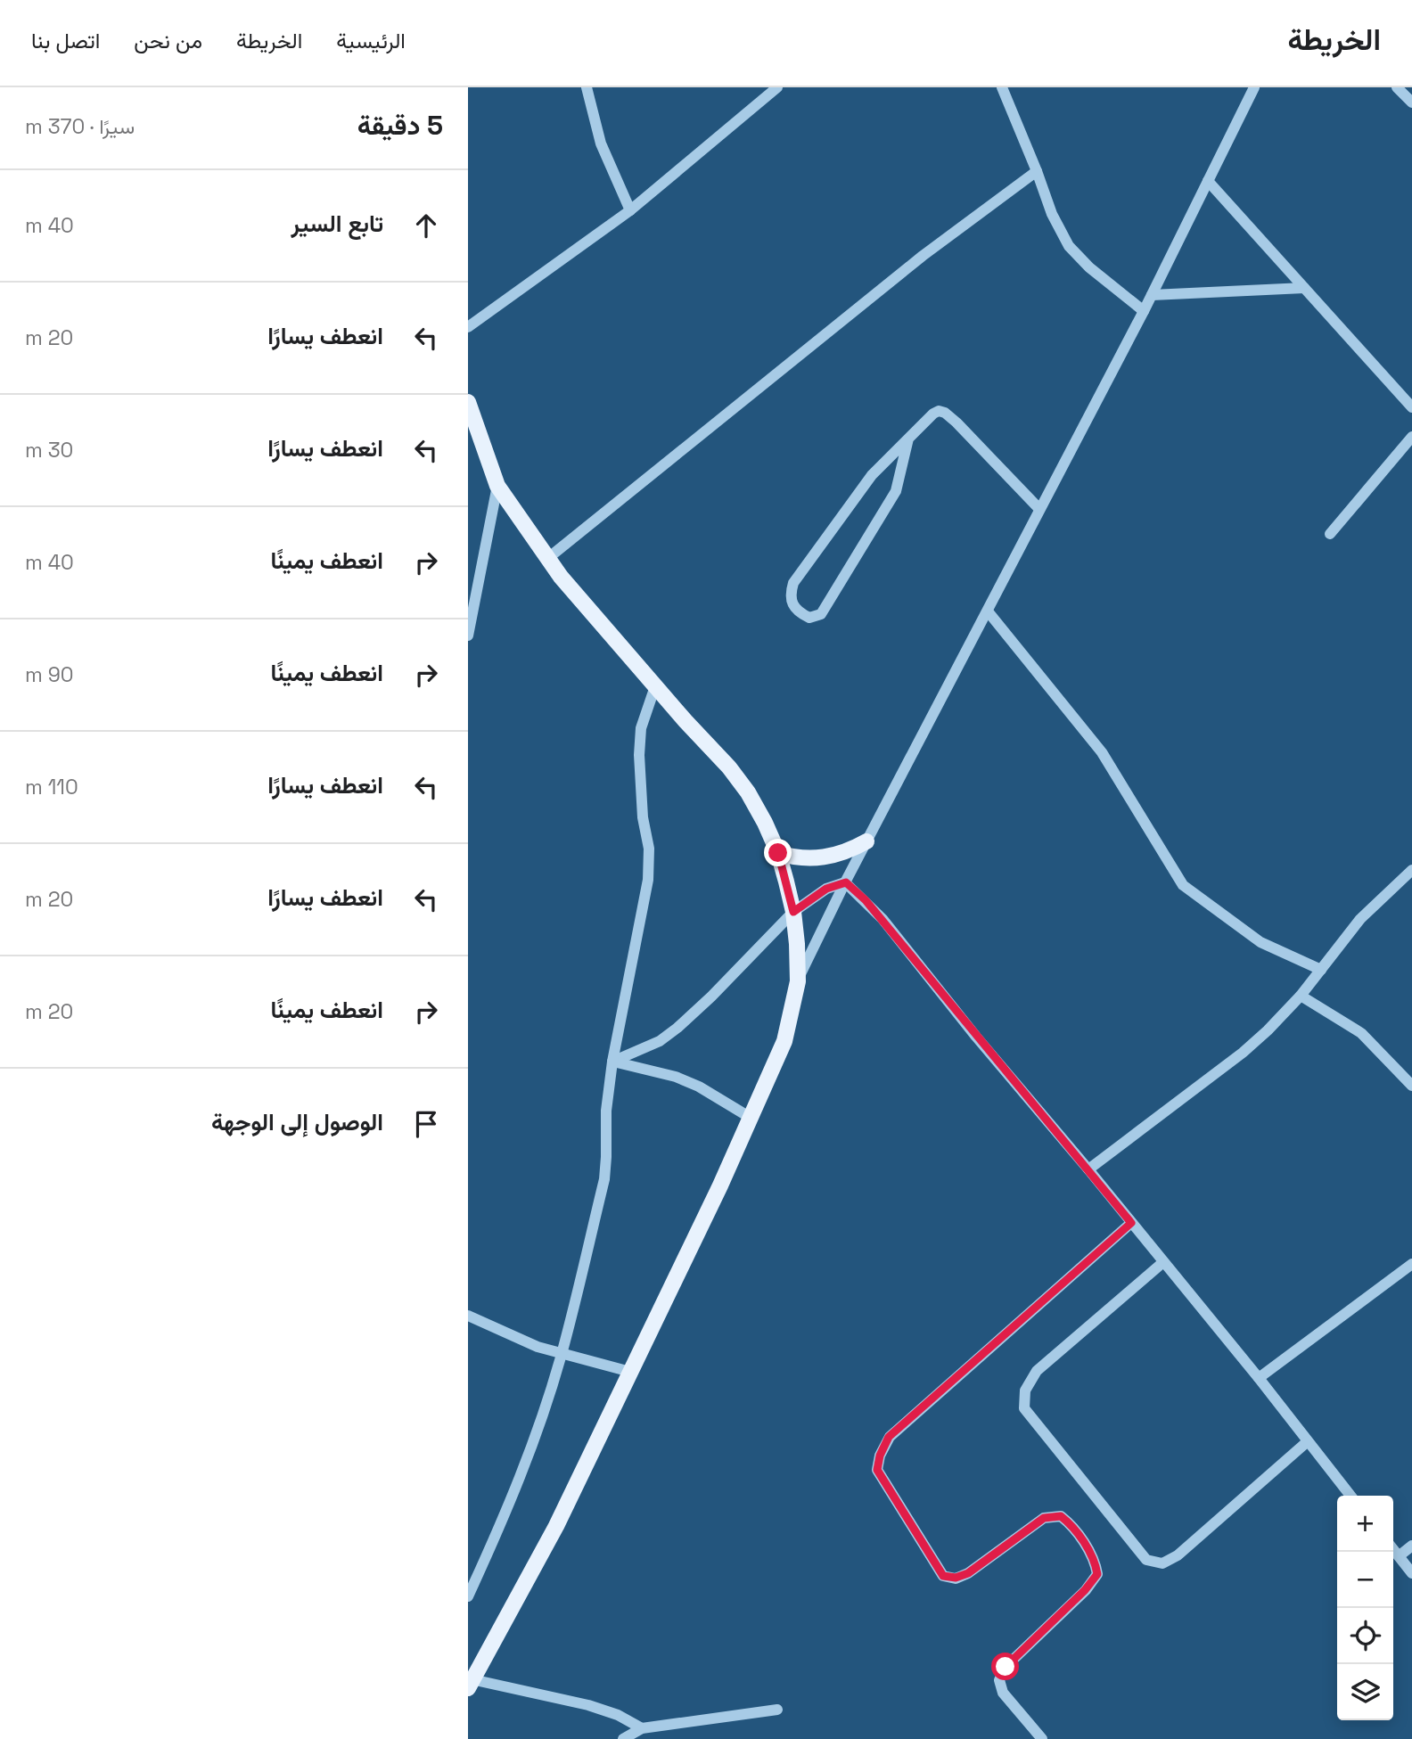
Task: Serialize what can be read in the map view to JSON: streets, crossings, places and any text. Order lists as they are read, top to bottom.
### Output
{
  "page": {
    "header": "الخريطة",
    "nav": [
      "الرئيسية",
      "الخريطة",
      "من نحن",
      "اتصل بنا"
    ],
    "heading": ["5 دقيقة", "سيرًا · 370 m"],
    "list": [
      ["تابع السير", "40 m"],
      ["انعطف يسارًا", "20 m"],
      ["انعطف يسارًا", "30 m"],
      ["انعطف يمينًا", "40 m"],
      ["انعطف يمينًا", "90 m"],
      ["انعطف يسارًا", "110 m"],
      ["انعطف يسارًا", "20 m"],
      ["انعطف يمينًا", "20 m"],
      "الوصول إلى الوجهة"
    ],
    "map_buttons": ["+", "−"]
  }
}
